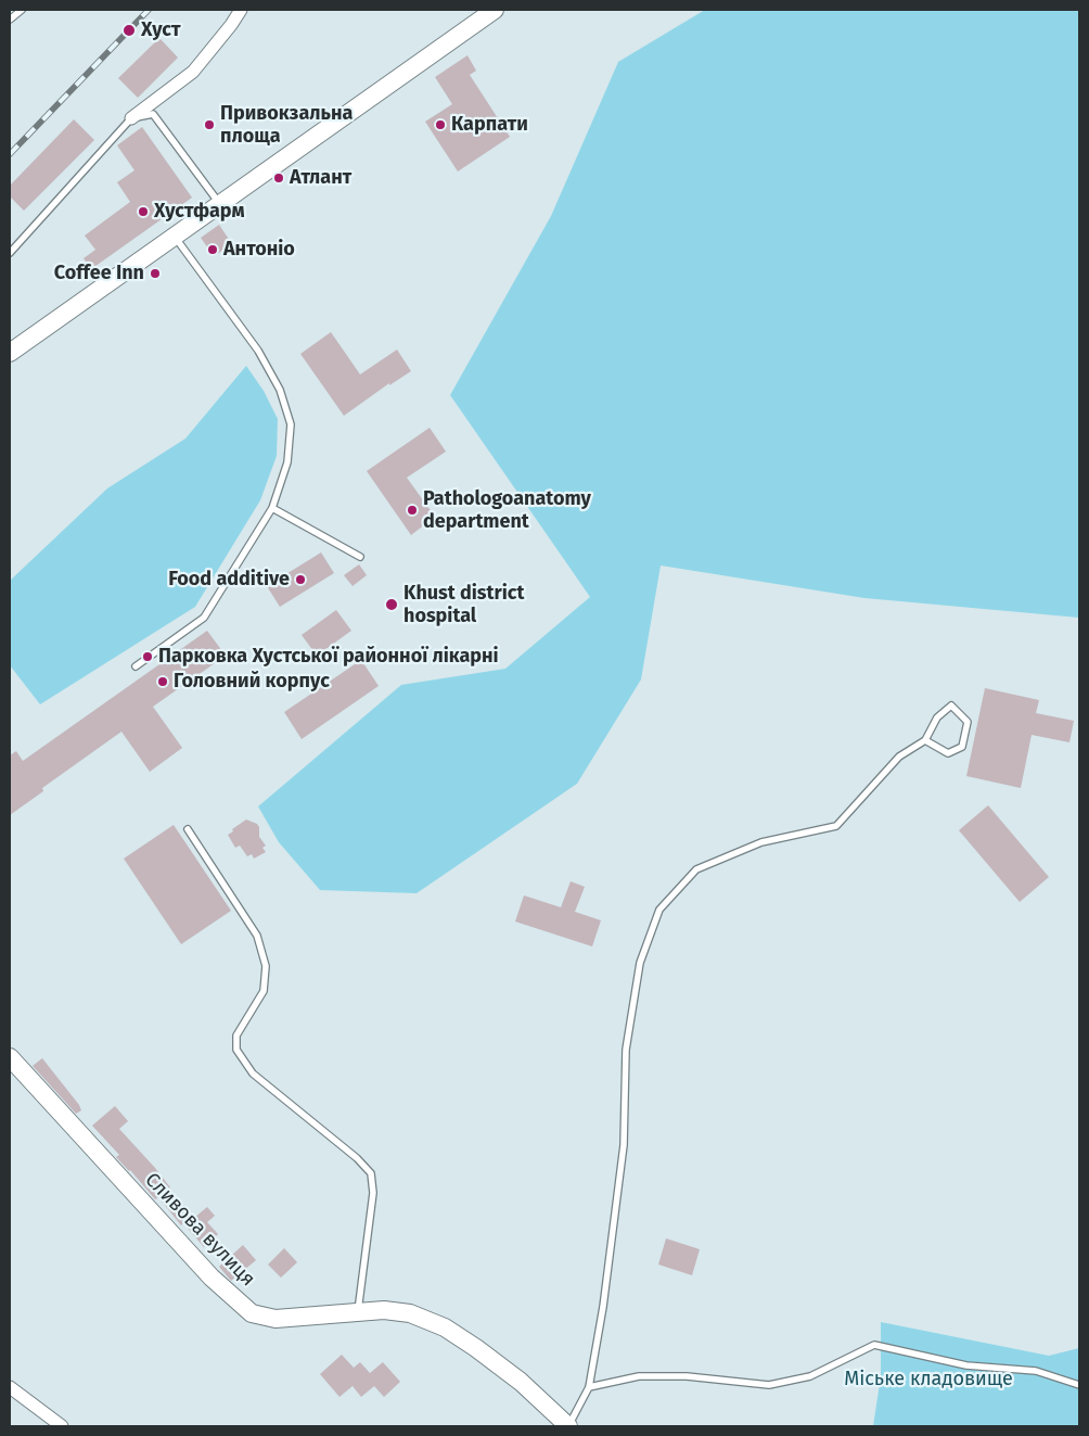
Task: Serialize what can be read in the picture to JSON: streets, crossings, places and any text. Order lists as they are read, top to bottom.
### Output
{
  "streets": {
    "street": ["Сливова вулиця"]
  },
  "parks": ["Міське кладовище"],
  "places": [
    "Хуст",
    "Привокзальна площа",
    "Карпати",
    "Атлант",
    "Хустфарм",
    "Антоніо",
    "Coffee Inn",
    "Pathologoanatomy department",
    "Food additive",
    "Khust district hospital",
    "Парковка Хустської районної лікарні",
    "Головний корпус"
  ]
}
